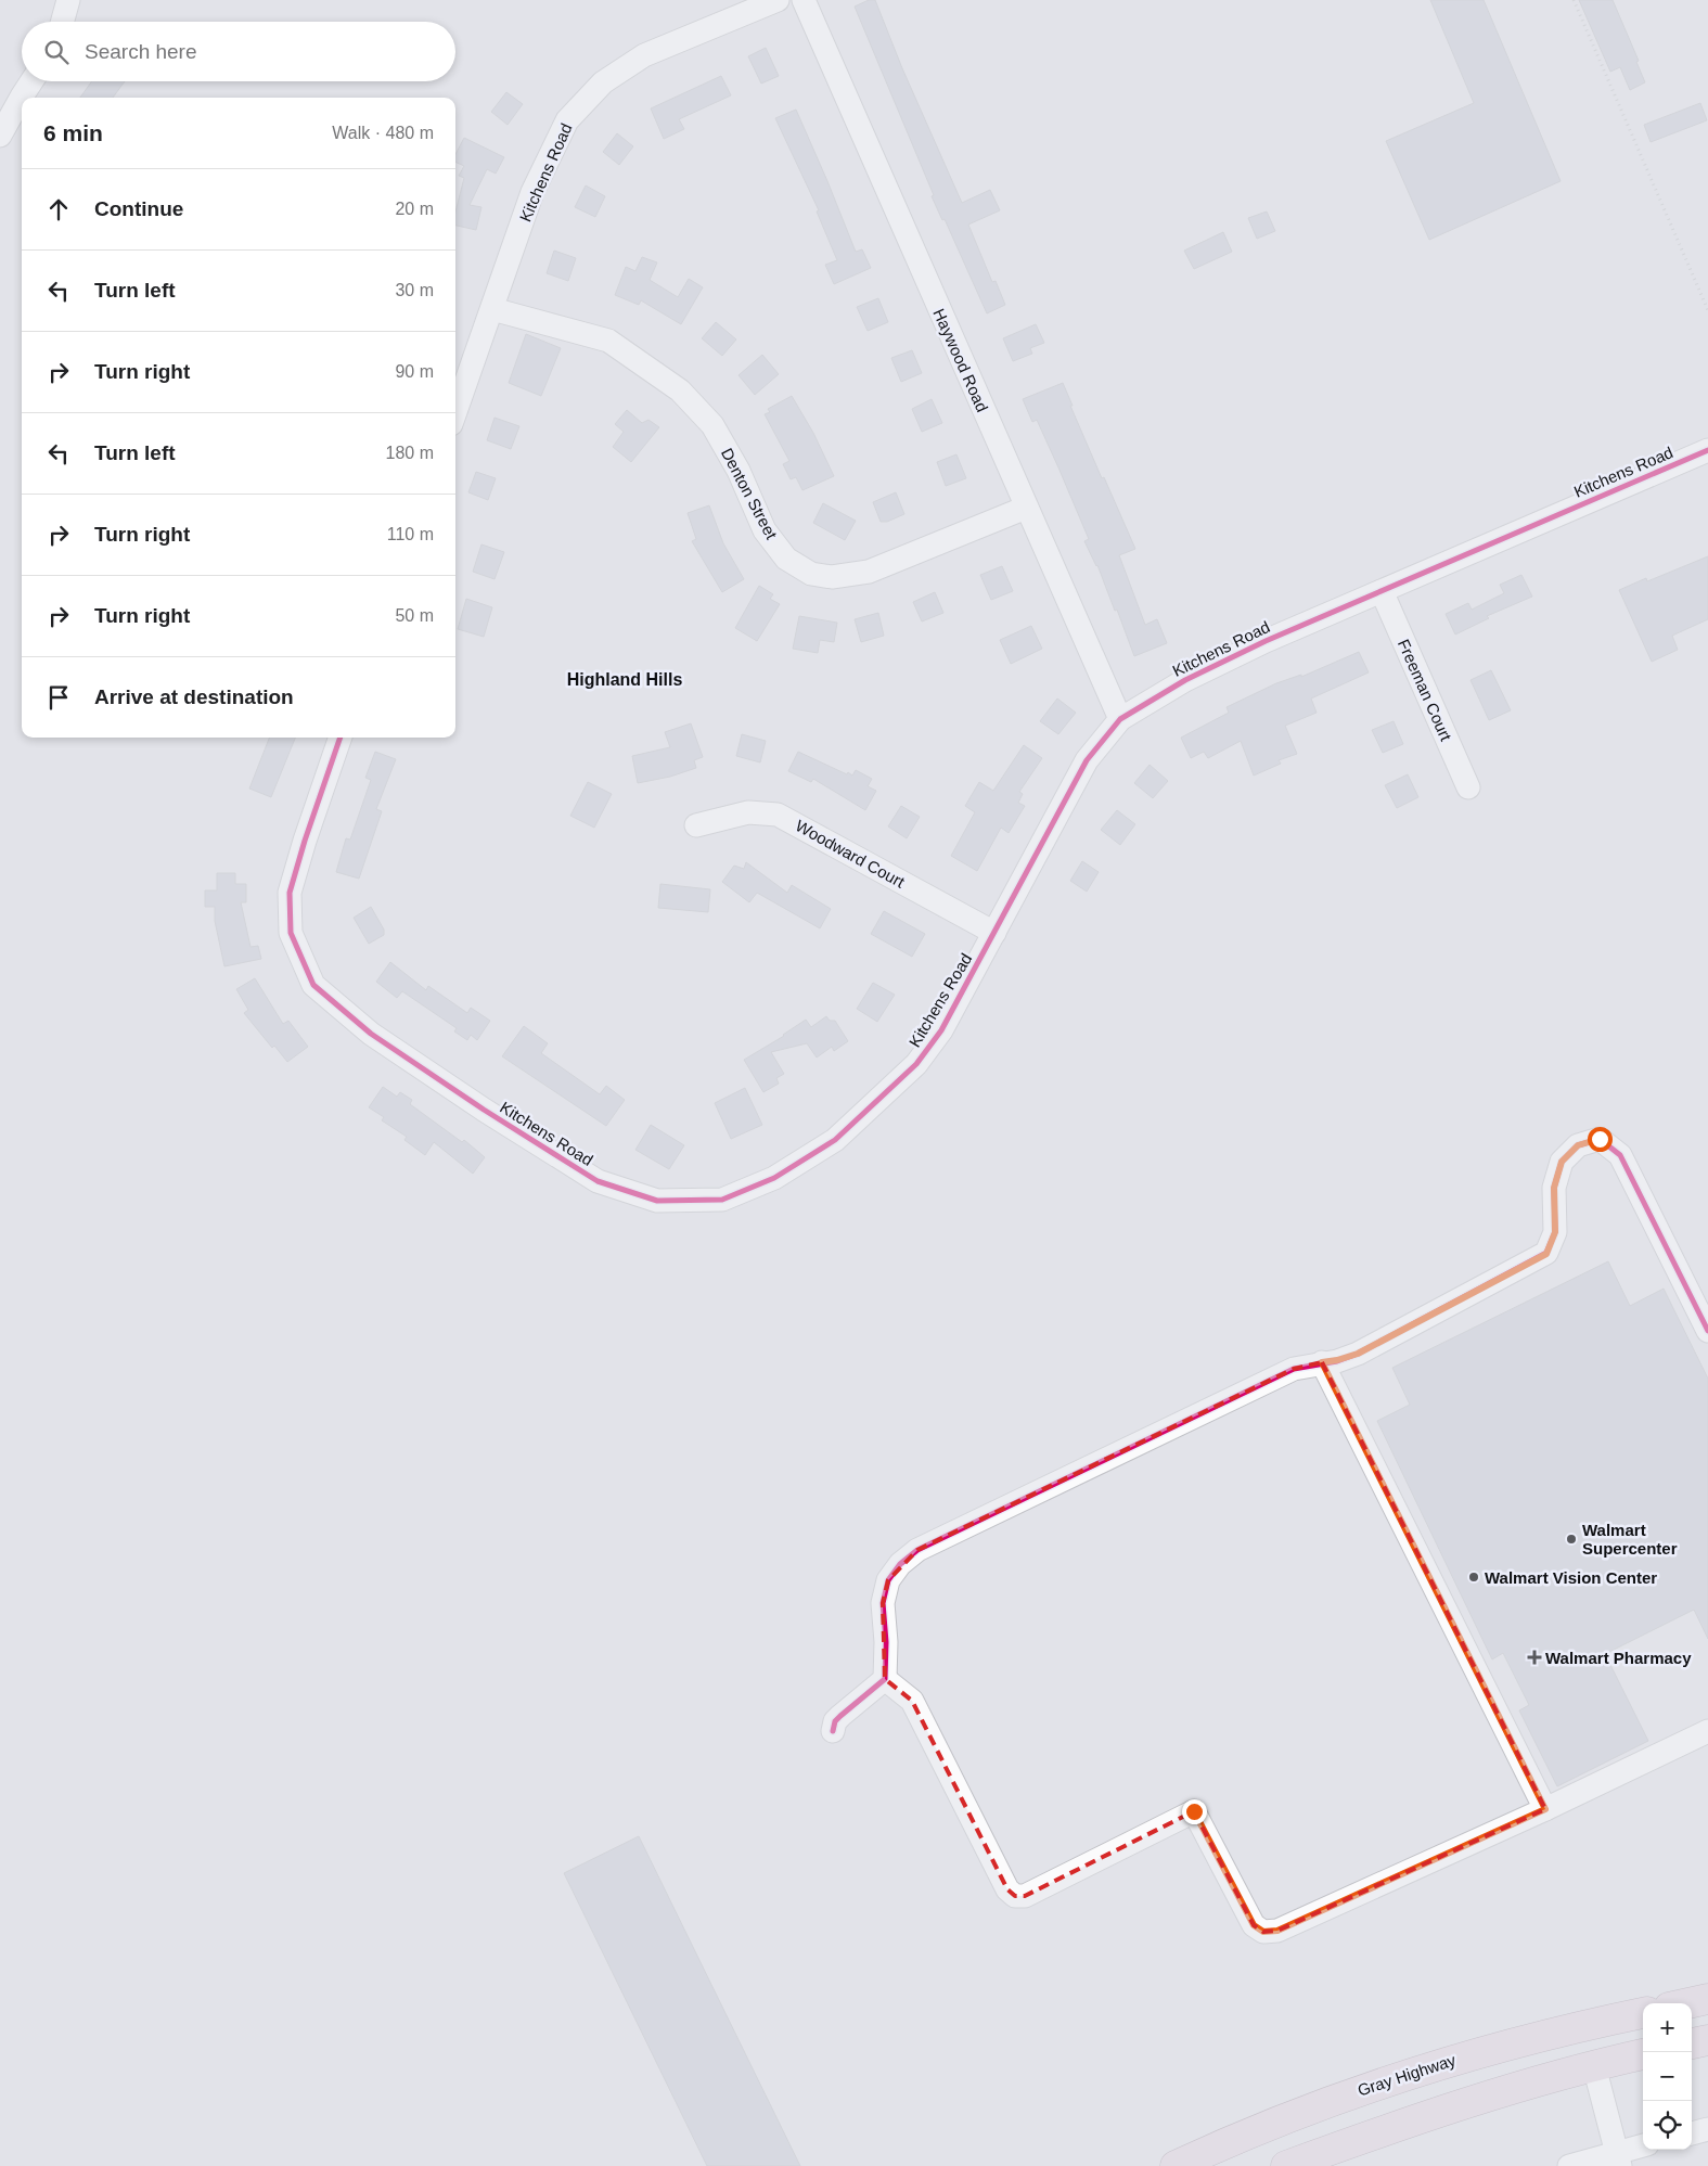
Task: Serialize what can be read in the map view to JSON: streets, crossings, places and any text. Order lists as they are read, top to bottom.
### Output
{
  "streets": {
    "highway": ["Gray Highway"],
    "street": [
      "Kitchens Road",
      "Haywood Road",
      "Denton Street",
      "Freeman Court",
      "Woodward Court"
    ]
  },
  "crossings": [
    ["Kitchens Road", "Haywood Road"],
    ["Kitchens Road", "Denton Street"],
    ["Kitchens Road", "Freeman Court"],
    ["Kitchens Road", "Woodward Court"],
    ["Haywood Road", "Denton Street"]
  ],
  "districts": ["Highland Hills"],
  "places": {
    "other": ["Walmart Supercenter", "Walmart Vision Center"],
    "health": ["Walmart Pharmacy"]
  },
  "page": {
    "search": "Search here",
    "heading": ["6 min", "Walk · 480 m"],
    "list": [
      ["Continue", "20 m"],
      ["Turn left", "30 m"],
      ["Turn right", "90 m"],
      ["Turn left", "180 m"],
      ["Turn right", "110 m"],
      ["Turn right", "50 m"],
      "Arrive at destination"
    ],
    "map_buttons": ["+", "−"]
  }
}
